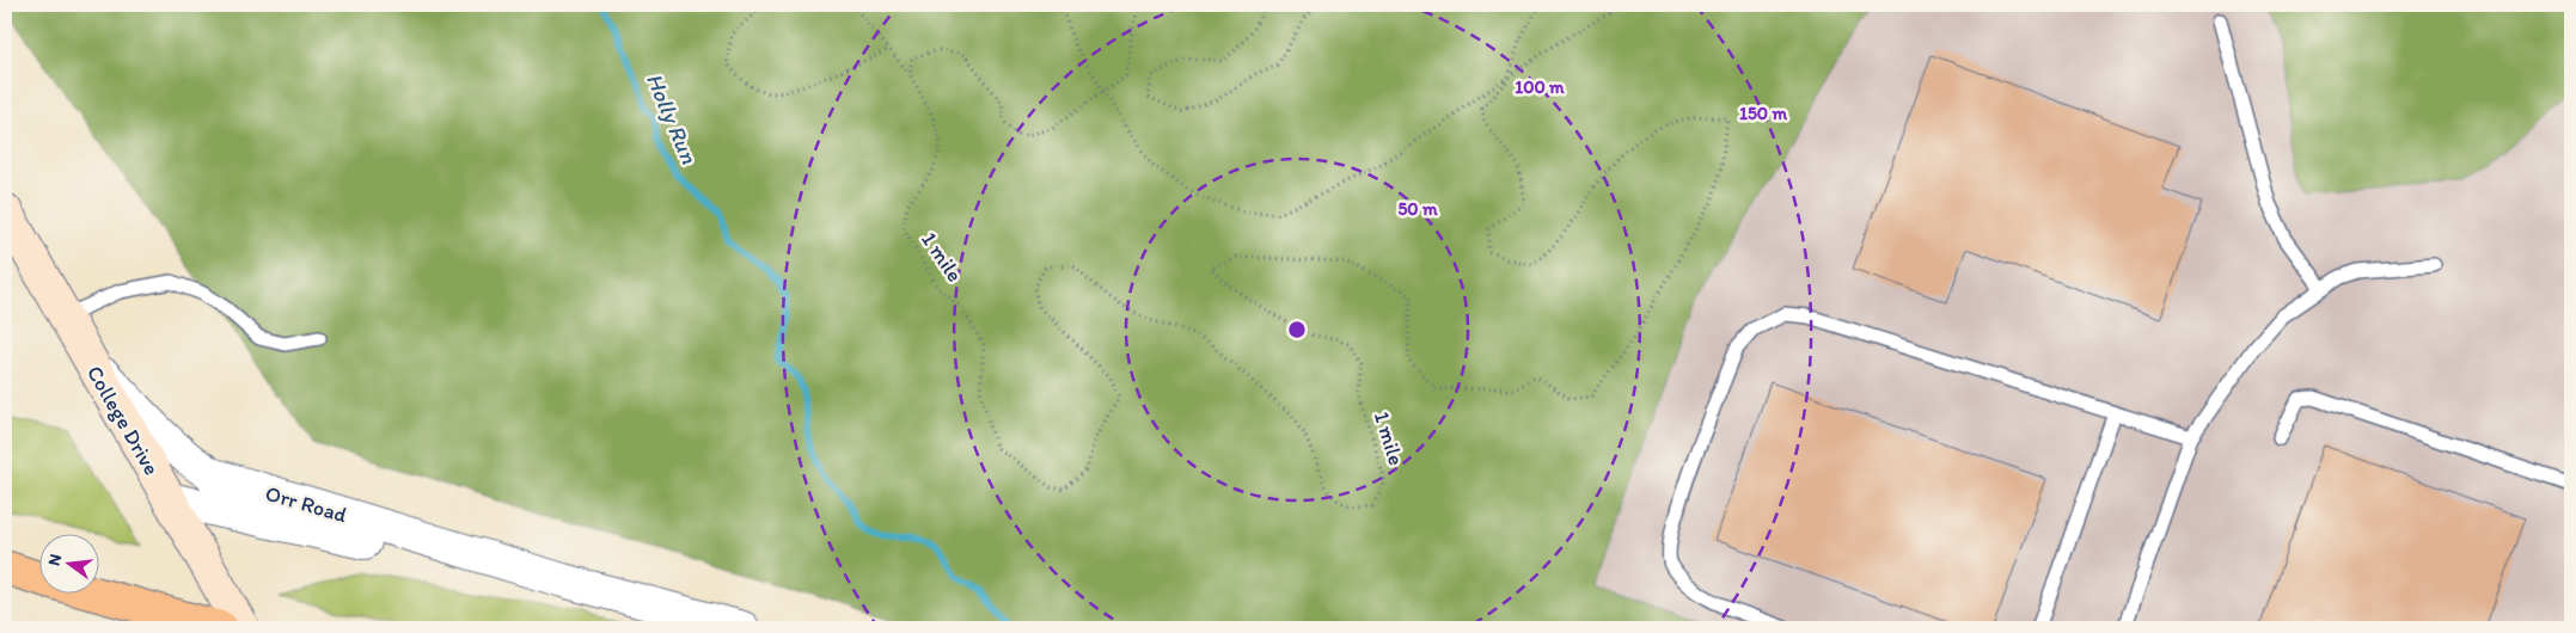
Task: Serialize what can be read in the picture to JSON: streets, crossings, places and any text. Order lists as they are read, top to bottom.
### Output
{
  "streets": {
    "main road": ["College Drive"],
    "street": ["Orr Road"],
    "path": ["1 mile"]
  },
  "crossings": [
    ["College Drive", "Orr Road"]
  ],
  "water": ["Holly Run"],
  "north": "left",
  "rings": ["100 m", "150 m", "50 m"]
}
